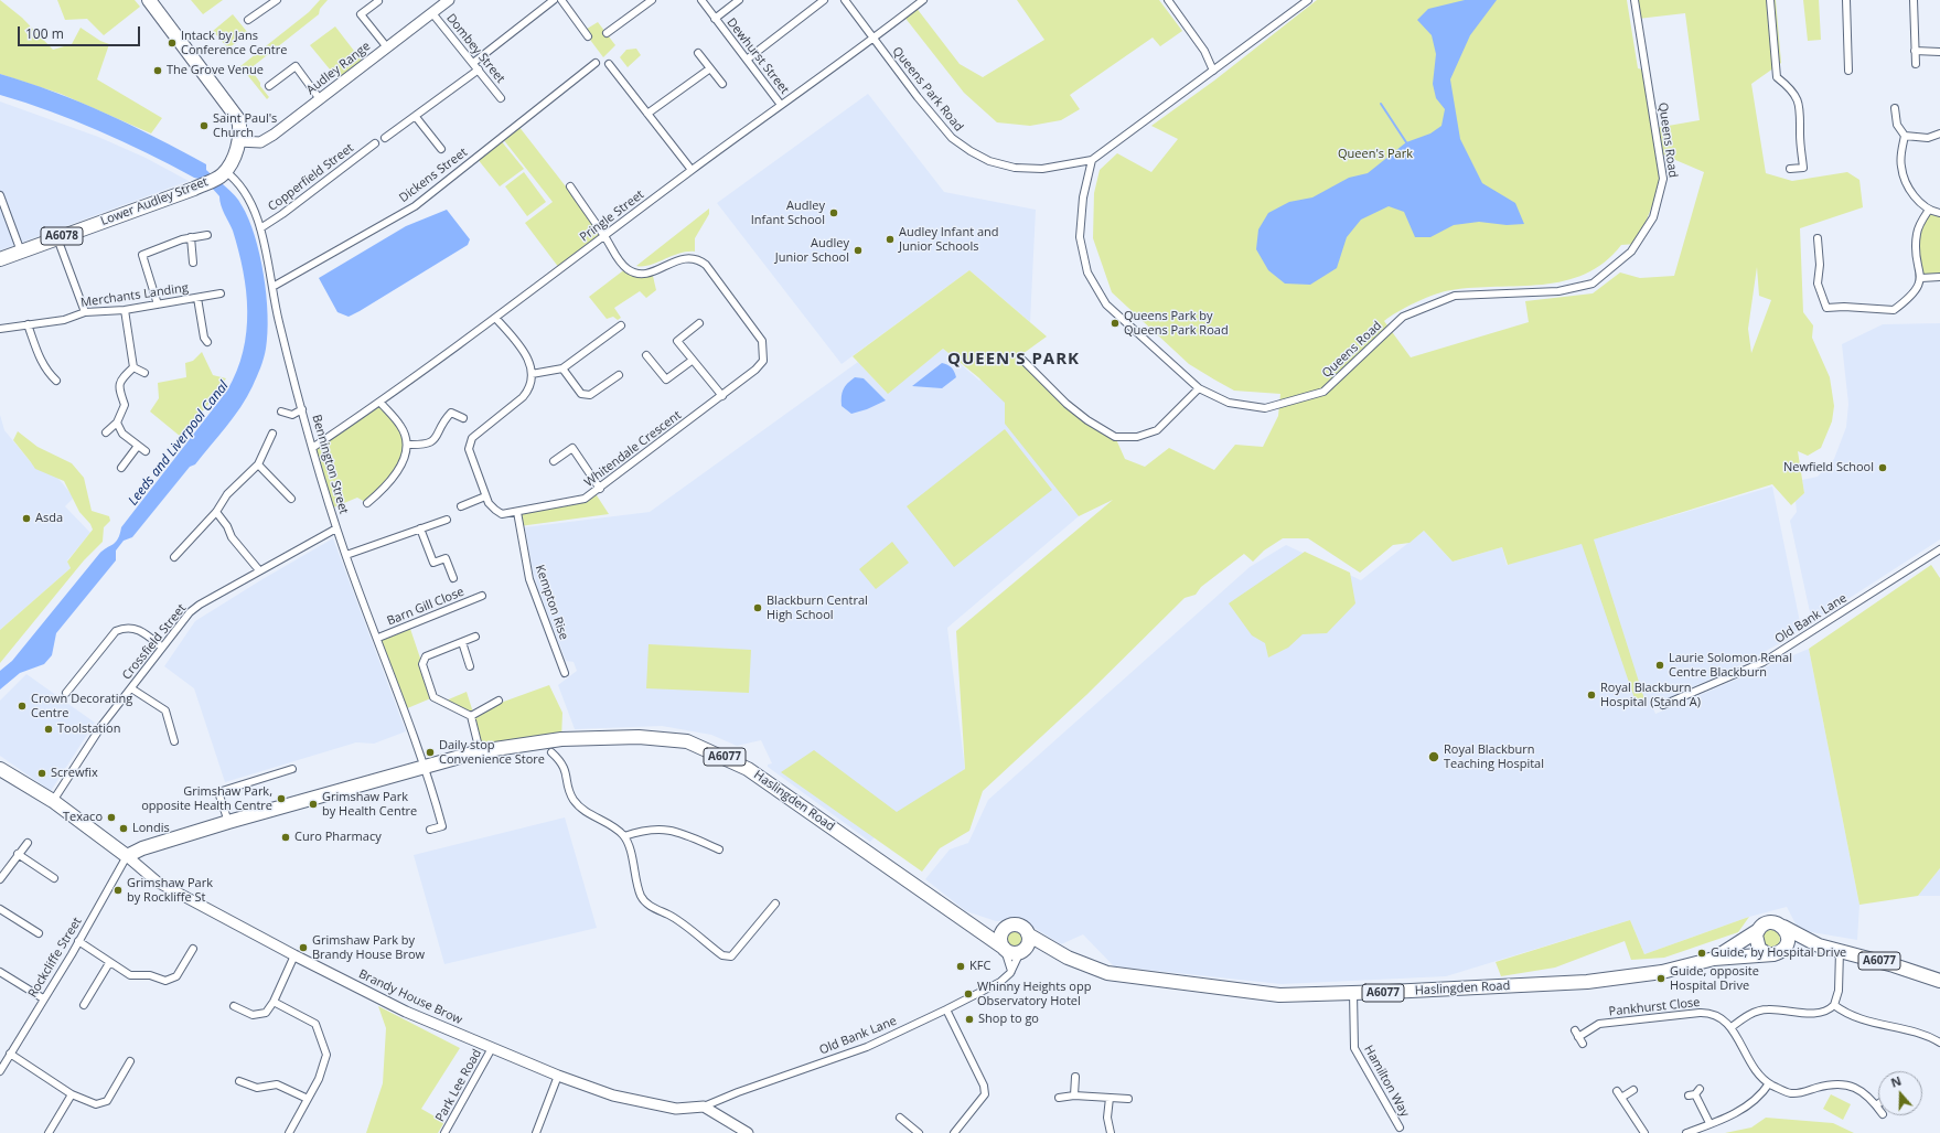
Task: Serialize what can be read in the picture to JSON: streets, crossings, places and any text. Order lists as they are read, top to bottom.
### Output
{
  "streets": {
    "highway": [
      "Lower Audley Street",
      "A6078",
      "A6077",
      "Haslingden Road"
    ],
    "street": [
      "Dombey Street",
      "Dewhurst Street",
      "Audley Range",
      "Queens Park Road",
      "Queens Road",
      "Dickens Street",
      "Copperfield Street",
      "Pringle Street",
      "Merchants Landing",
      "Whitendale Crescent",
      "Bennington Street",
      "Kempton Rise",
      "Barn Gill Close",
      "Old Bank Lane",
      "Crossfield Street",
      "Rockcliffe Street",
      "Brandy House Brow",
      "Pankhurst Close",
      "Hamilton Way",
      "Park Lee Road"
    ]
  },
  "crossings": [
    ["Dombey Street", "Audley Range"],
    ["Dewhurst Street", "Pringle Street"],
    ["Queens Park Road", "Queens Road"],
    ["Queens Park Road", "Pringle Street"],
    ["Dickens Street", "Bennington Street"],
    ["Copperfield Street", "Bennington Street"],
    ["Lower Audley Street", "Bennington Street"],
    ["Pringle Street", "Whitendale Crescent"],
    ["Pringle Street", "Bennington Street"],
    ["Whitendale Crescent", "Kempton Rise"],
    ["Bennington Street", "Barn Gill Close"],
    ["Bennington Street", "Crossfield Street"],
    ["Bennington Street", "Haslingden Road"],
    ["Old Bank Lane", "A6077"],
    ["Old Bank Lane", "Haslingden Road"],
    ["Old Bank Lane", "Brandy House Brow"],
    ["A6077", "Haslingden Road"],
    ["Haslingden Road", "Rockcliffe Street"],
    ["Haslingden Road", "Brandy House Brow"],
    ["Haslingden Road", "Hamilton Way"],
    ["Rockcliffe Street", "Brandy House Brow"],
    ["Brandy House Brow", "Park Lee Road"]
  ],
  "districts": ["QUEEN'S PARK"],
  "water": ["Leeds and Liverpool Canal"],
  "parks": ["Queen's Park"],
  "places": [
    "Intack by Jans Conference Centre",
    "The Grove Venue",
    "Saint Paul's Church",
    "Audley Infant School",
    "Audley Infant and Junior Schools",
    "Audley Junior School",
    "Queens Park by Queens Park Road",
    "Newfield School",
    "Asda",
    "Blackburn Central High School",
    "Laurie Solomon Renal Centre Blackburn",
    "Royal Blackburn Hospital (Stand A)",
    "Crown Decorating Centre",
    "Toolstation",
    "Daily stop Convenience Store",
    "Royal Blackburn Teaching Hospital",
    "Screwfix",
    "Grimshaw Park, opposite Health Centre",
    "Grimshaw Park by Health Centre",
    "Texaco",
    "Londis",
    "Curo Pharmacy",
    "Grimshaw Park by Rockliffe St",
    "Grimshaw Park by Brandy House Brow",
    "Guide, by Hospital Drive",
    "KFC",
    "Guide, opposite Hospital Drive",
    "Whinny Heights opp Observatory Hotel",
    "Shop to go"
  ],
  "scale_bar": "100 m",
  "north": "top"
}
